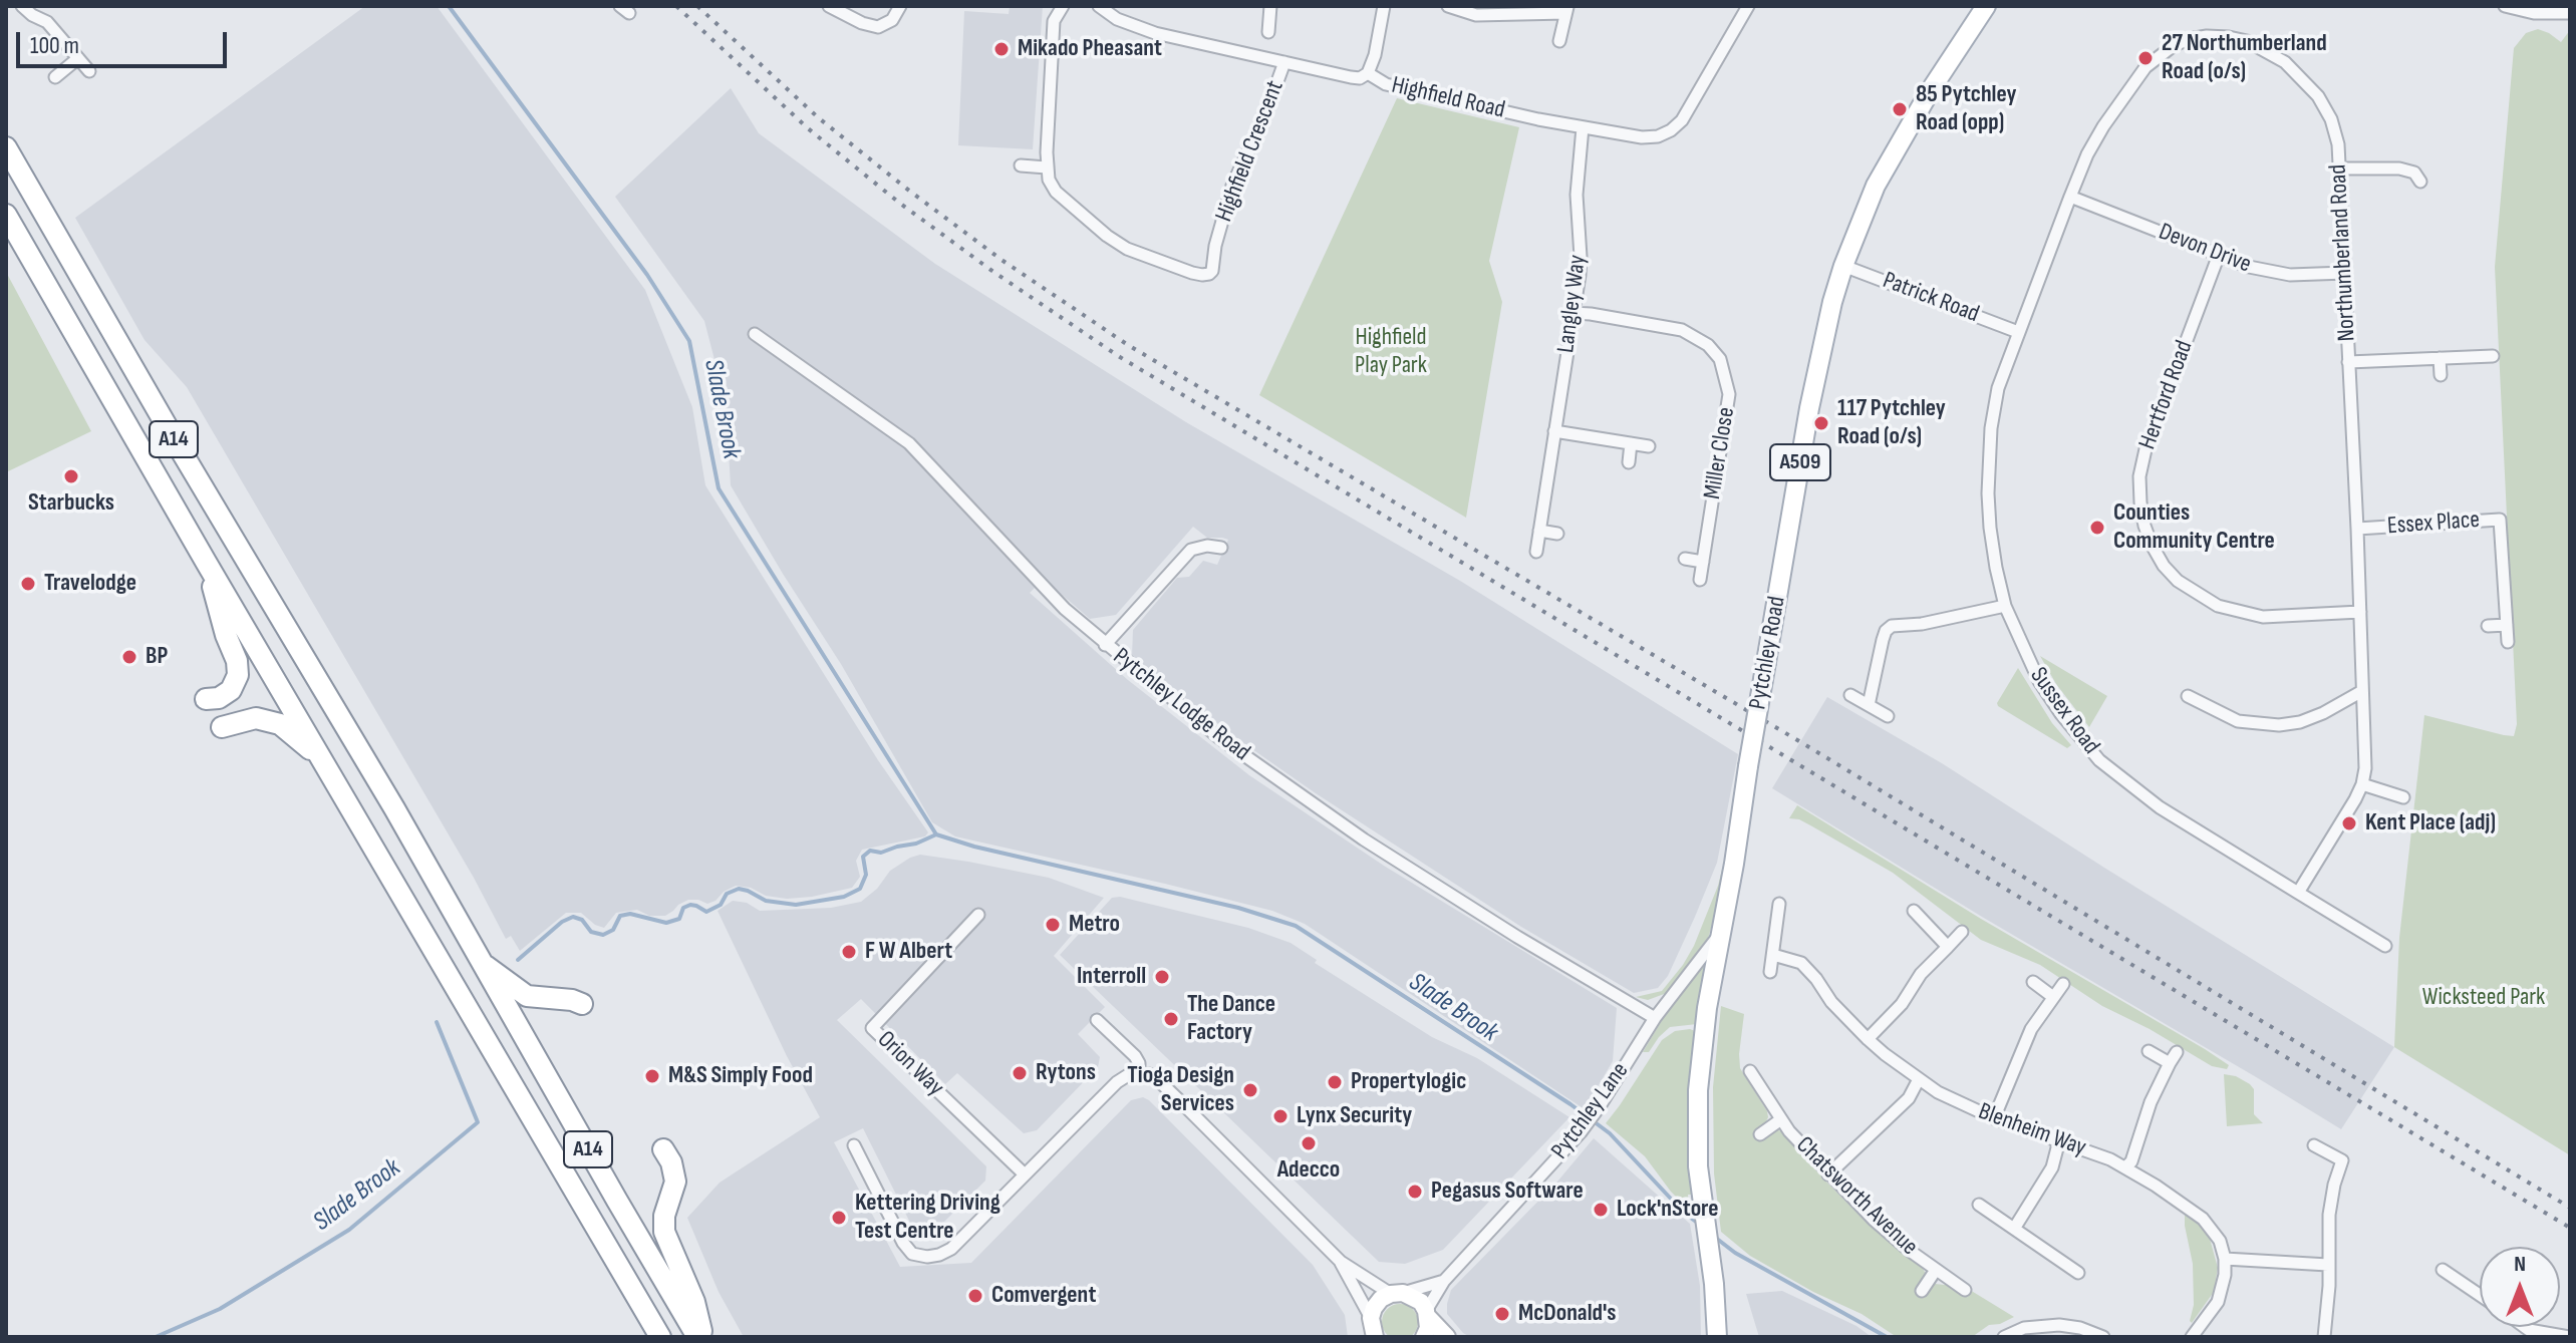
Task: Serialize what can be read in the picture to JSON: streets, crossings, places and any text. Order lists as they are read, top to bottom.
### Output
{
  "streets": {
    "highway": ["A14"],
    "main road": ["A509", "Pytchley Road"],
    "street": [
      "Highfield Road",
      "Highfield Crescent",
      "Devon Drive",
      "Northumberland Road",
      "Patrick Road",
      "Langley Way",
      "Hertford Road",
      "Miller Close",
      "Essex Place",
      "Pytchley Lodge Road",
      "Sussex Road",
      "Orion Way",
      "Pytchley Lane",
      "Blenheim Way",
      "Chatsworth Avenue"
    ]
  },
  "crossings": [
    ["Highfield Road", "Highfield Crescent"],
    ["Highfield Road", "Langley Way"],
    ["Devon Drive", "Northumberland Road"],
    ["Devon Drive", "Hertford Road"],
    ["Northumberland Road", "Patrick Road"],
    ["Northumberland Road", "Hertford Road"],
    ["Northumberland Road", "Essex Place"],
    ["Northumberland Road", "Sussex Road"],
    ["Patrick Road", "Pytchley Road"],
    ["Patrick Road", "Sussex Road"],
    ["Langley Way", "Miller Close"],
    ["Pytchley Road", "Pytchley Lane"],
    ["Pytchley Lodge Road", "Pytchley Lane"]
  ],
  "water": ["Slade Brook"],
  "parks": ["Highfield Play Park", "Wicksteed Park"],
  "places": [
    "Mikado Pheasant",
    "27 Northumberland Road (o/s)",
    "85 Pytchley Road (opp)",
    "117 Pytchley Road (o/s)",
    "Starbucks",
    "Counties Community Centre",
    "Travelodge",
    "BP",
    "Kent Place (adj)",
    "Metro",
    "F W Albert",
    "Interroll",
    "The Dance Factory",
    "Rytons",
    "M&S Simply Food",
    "Propertylogic",
    "Tioga Design Services",
    "Lynx Security",
    "Adecco",
    "Pegasus Software",
    "Lock'nStore",
    "Kettering Driving Test Centre",
    "Comvergent",
    "McDonald's"
  ],
  "scale_bar": "100 m",
  "north": "top"
}
